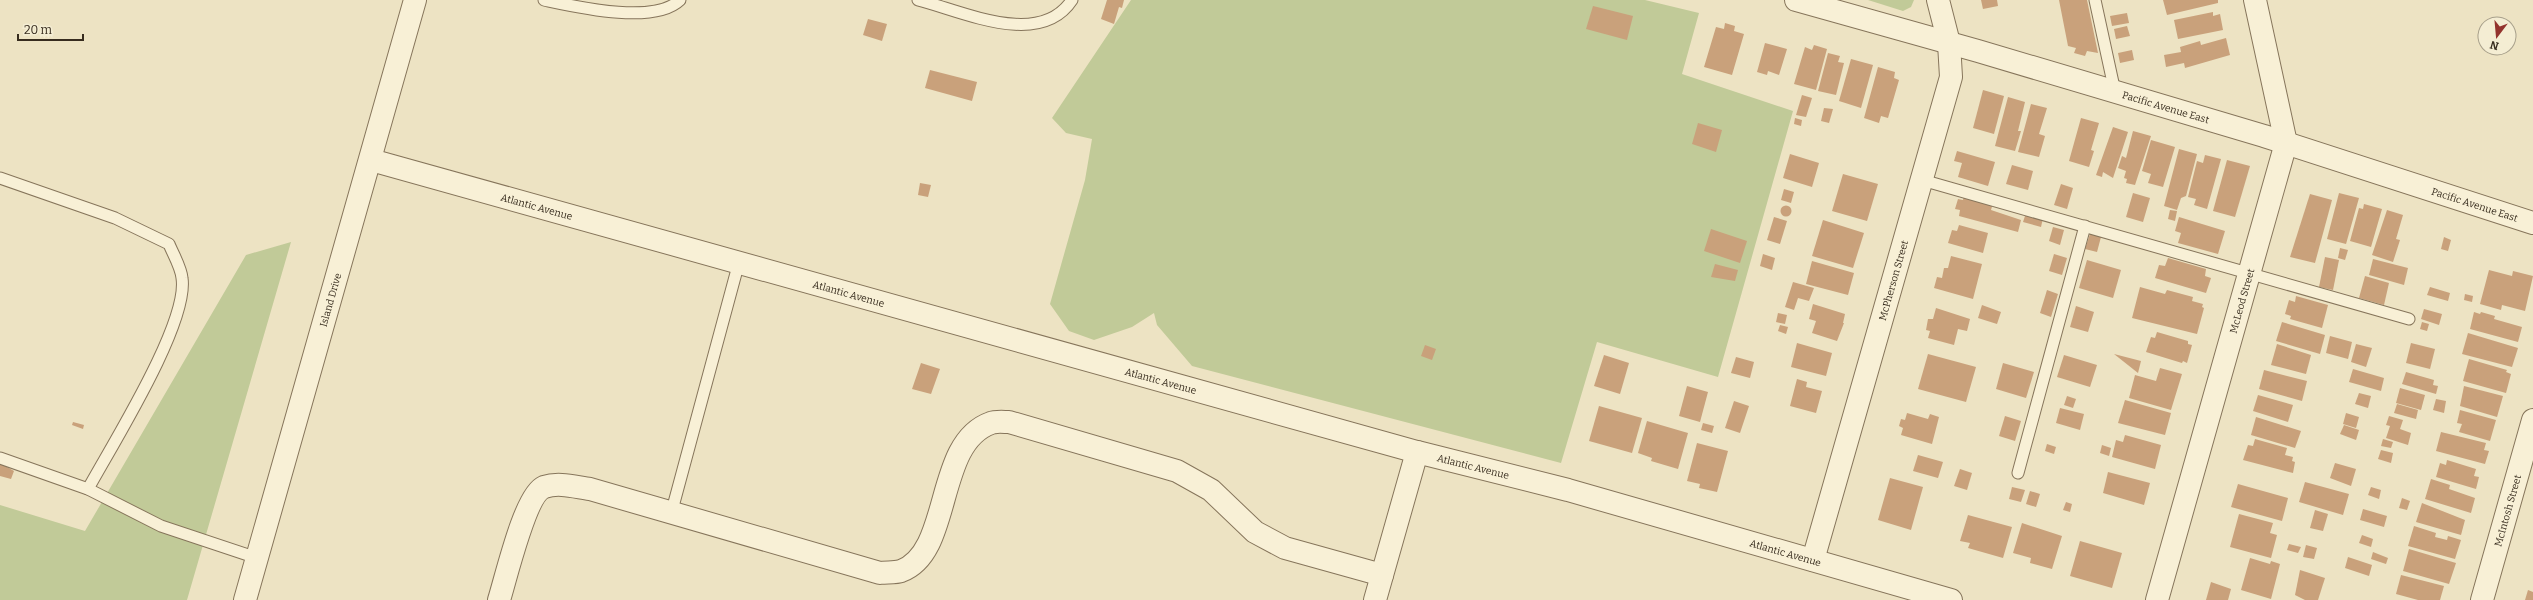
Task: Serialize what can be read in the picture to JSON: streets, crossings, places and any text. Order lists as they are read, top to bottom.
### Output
{
  "streets": {
    "street": [
      "Pacific Avenue East",
      "Atlantic Avenue",
      "McPherson Street",
      "Island Drive",
      "McLeod Street",
      "McIntosh Street"
    ]
  },
  "crossings": [
    ["Pacific Avenue East", "McPherson Street"],
    ["Pacific Avenue East", "McLeod Street"],
    ["Atlantic Avenue", "McPherson Street"],
    ["Atlantic Avenue", "Island Drive"]
  ],
  "scale_bar": "20 m",
  "north": "bottom"
}
